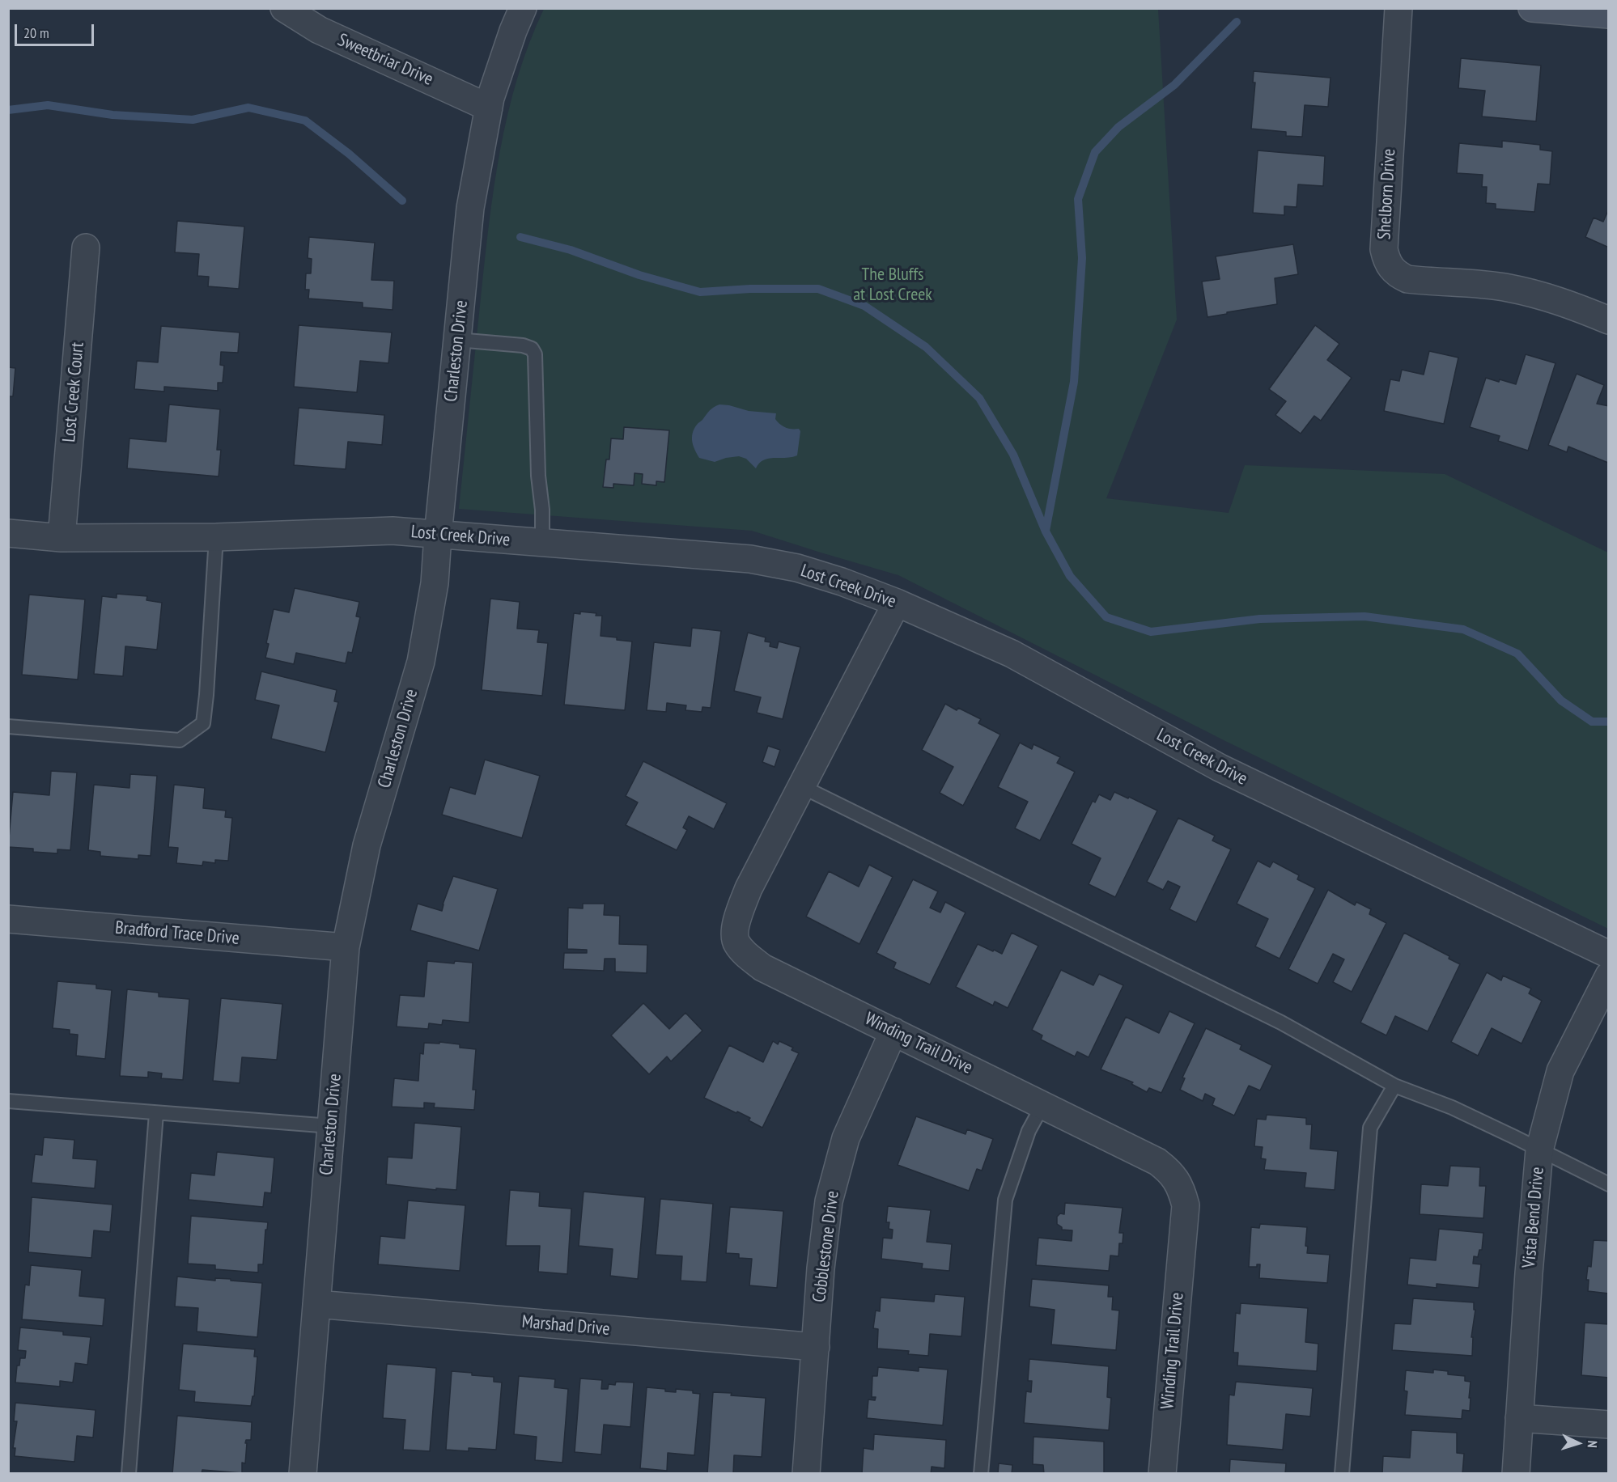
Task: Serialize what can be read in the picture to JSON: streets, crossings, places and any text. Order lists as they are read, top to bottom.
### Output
{
  "streets": {
    "street": [
      "Sweetbriar Drive",
      "Shelborn Drive",
      "Charleston Drive",
      "Lost Creek Court",
      "Lost Creek Drive",
      "Bradford Trace Drive",
      "Winding Trail Drive",
      "Vista Bend Drive",
      "Cobblestone Drive",
      "Marshad Drive"
    ]
  },
  "crossings": [
    ["Sweetbriar Drive", "Charleston Drive"],
    ["Charleston Drive", "Lost Creek Drive"],
    ["Charleston Drive", "Bradford Trace Drive"],
    ["Charleston Drive", "Marshad Drive"],
    ["Lost Creek Court", "Lost Creek Drive"],
    ["Lost Creek Drive", "Winding Trail Drive"],
    ["Winding Trail Drive", "Cobblestone Drive"],
    ["Cobblestone Drive", "Marshad Drive"]
  ],
  "parks": ["The Bluffs at Lost Creek"],
  "scale_bar": "20 m",
  "north": "right"
}
